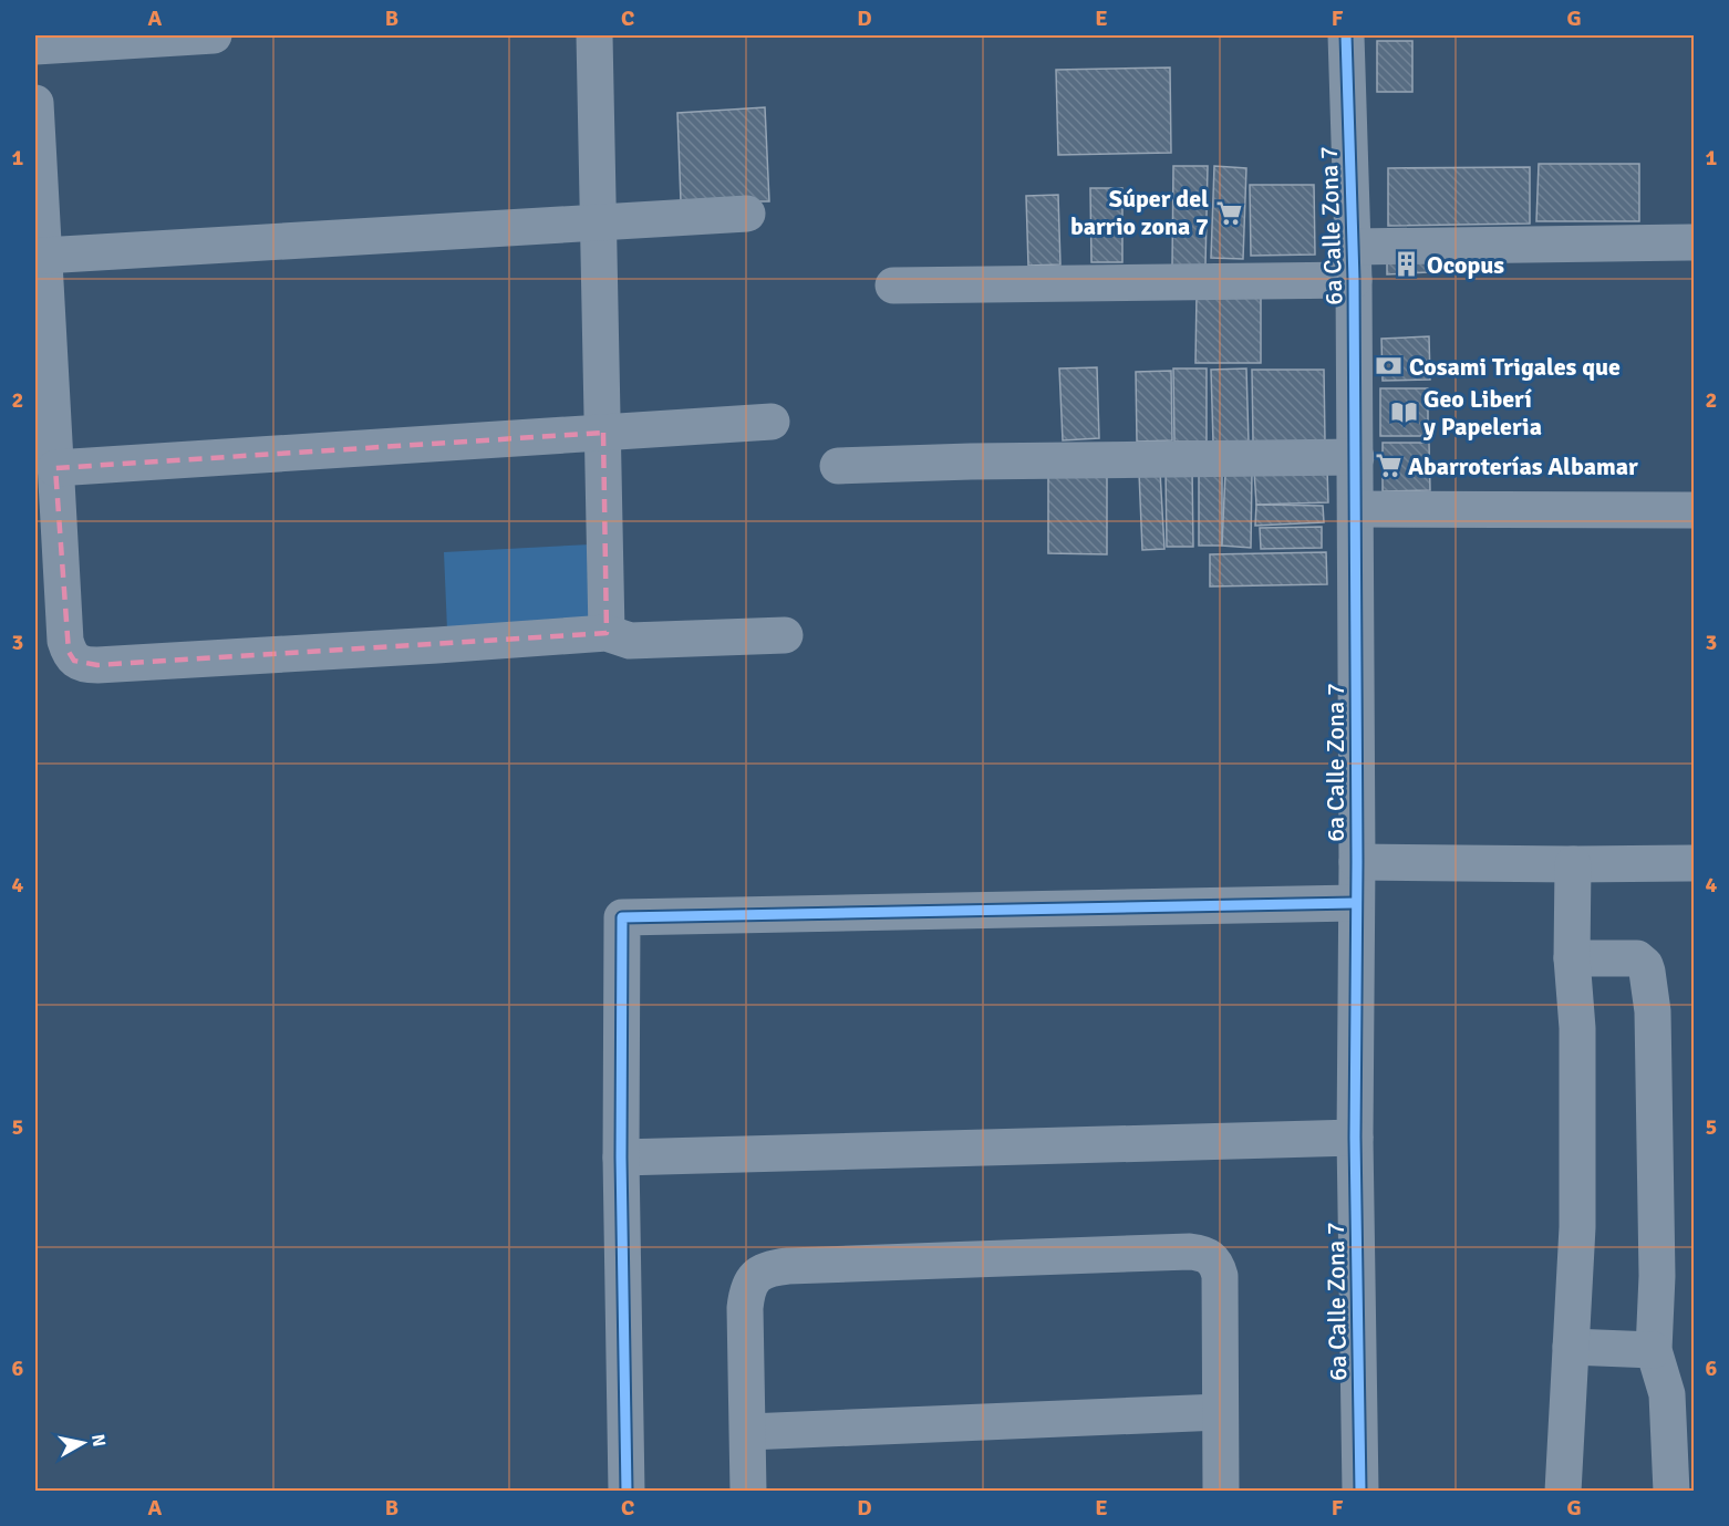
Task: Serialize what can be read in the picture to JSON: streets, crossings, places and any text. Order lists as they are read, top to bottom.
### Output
{
  "streets": {
    "street": ["6a Calle Zona 7"]
  },
  "places": {
    "supermarket": ["Súper del barrio zona 7", "Abarroterías Albamar"],
    "building": ["Ocopus"],
    "bank": ["Cosami Trigales que"],
    "library": ["Geo Liberí y Papeleria"]
  },
  "north": "right",
  "grid": {
    "columns": [
      "A",
      "B",
      "C",
      "D",
      "E",
      "F",
      "G"
    ],
    "rows": [
      "1",
      "2",
      "3",
      "4",
      "5",
      "6"
    ]
  }
}
